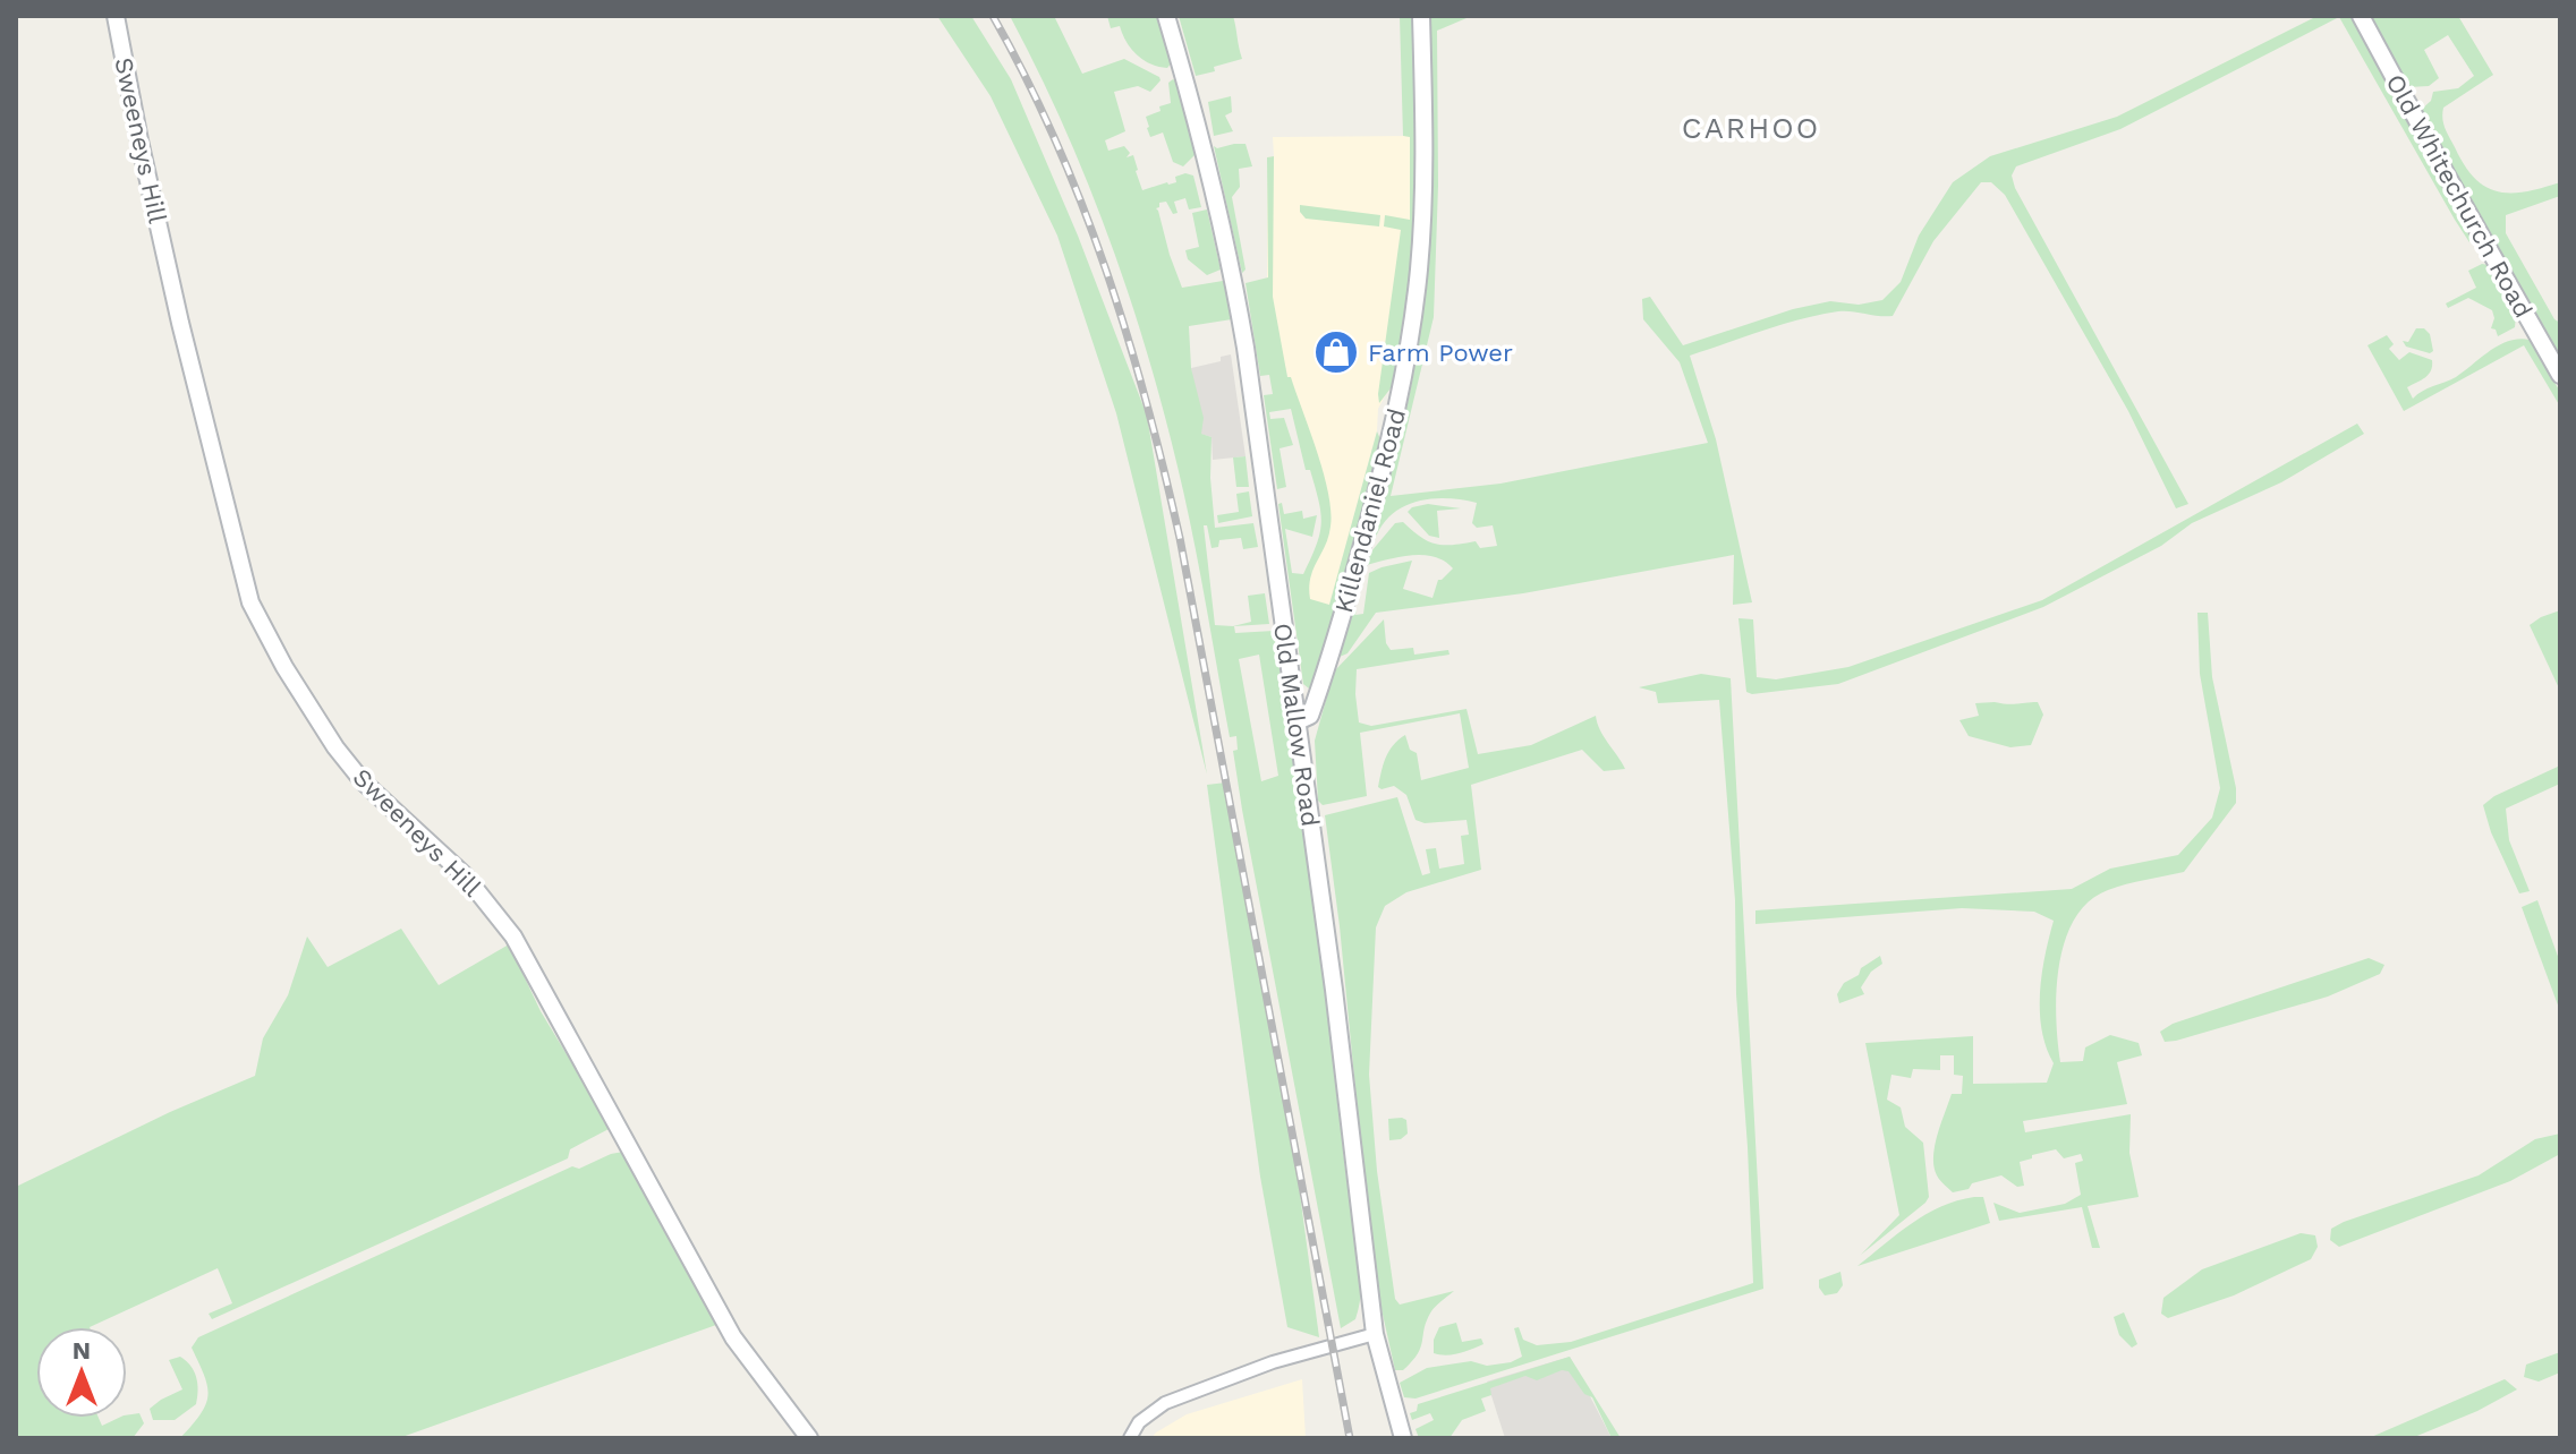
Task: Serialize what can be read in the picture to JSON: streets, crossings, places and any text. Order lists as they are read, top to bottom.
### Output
{
  "streets": {
    "street": [
      "Sweeneys Hill",
      "Old Whitechurch Road",
      "Killendaniel Road",
      "Old Mallow Road"
    ]
  },
  "crossings": [
    ["Killendaniel Road", "Old Mallow Road"]
  ],
  "districts": ["CARHOO"],
  "places": {
    "shop": ["Farm Power"]
  },
  "north": "top"
}
